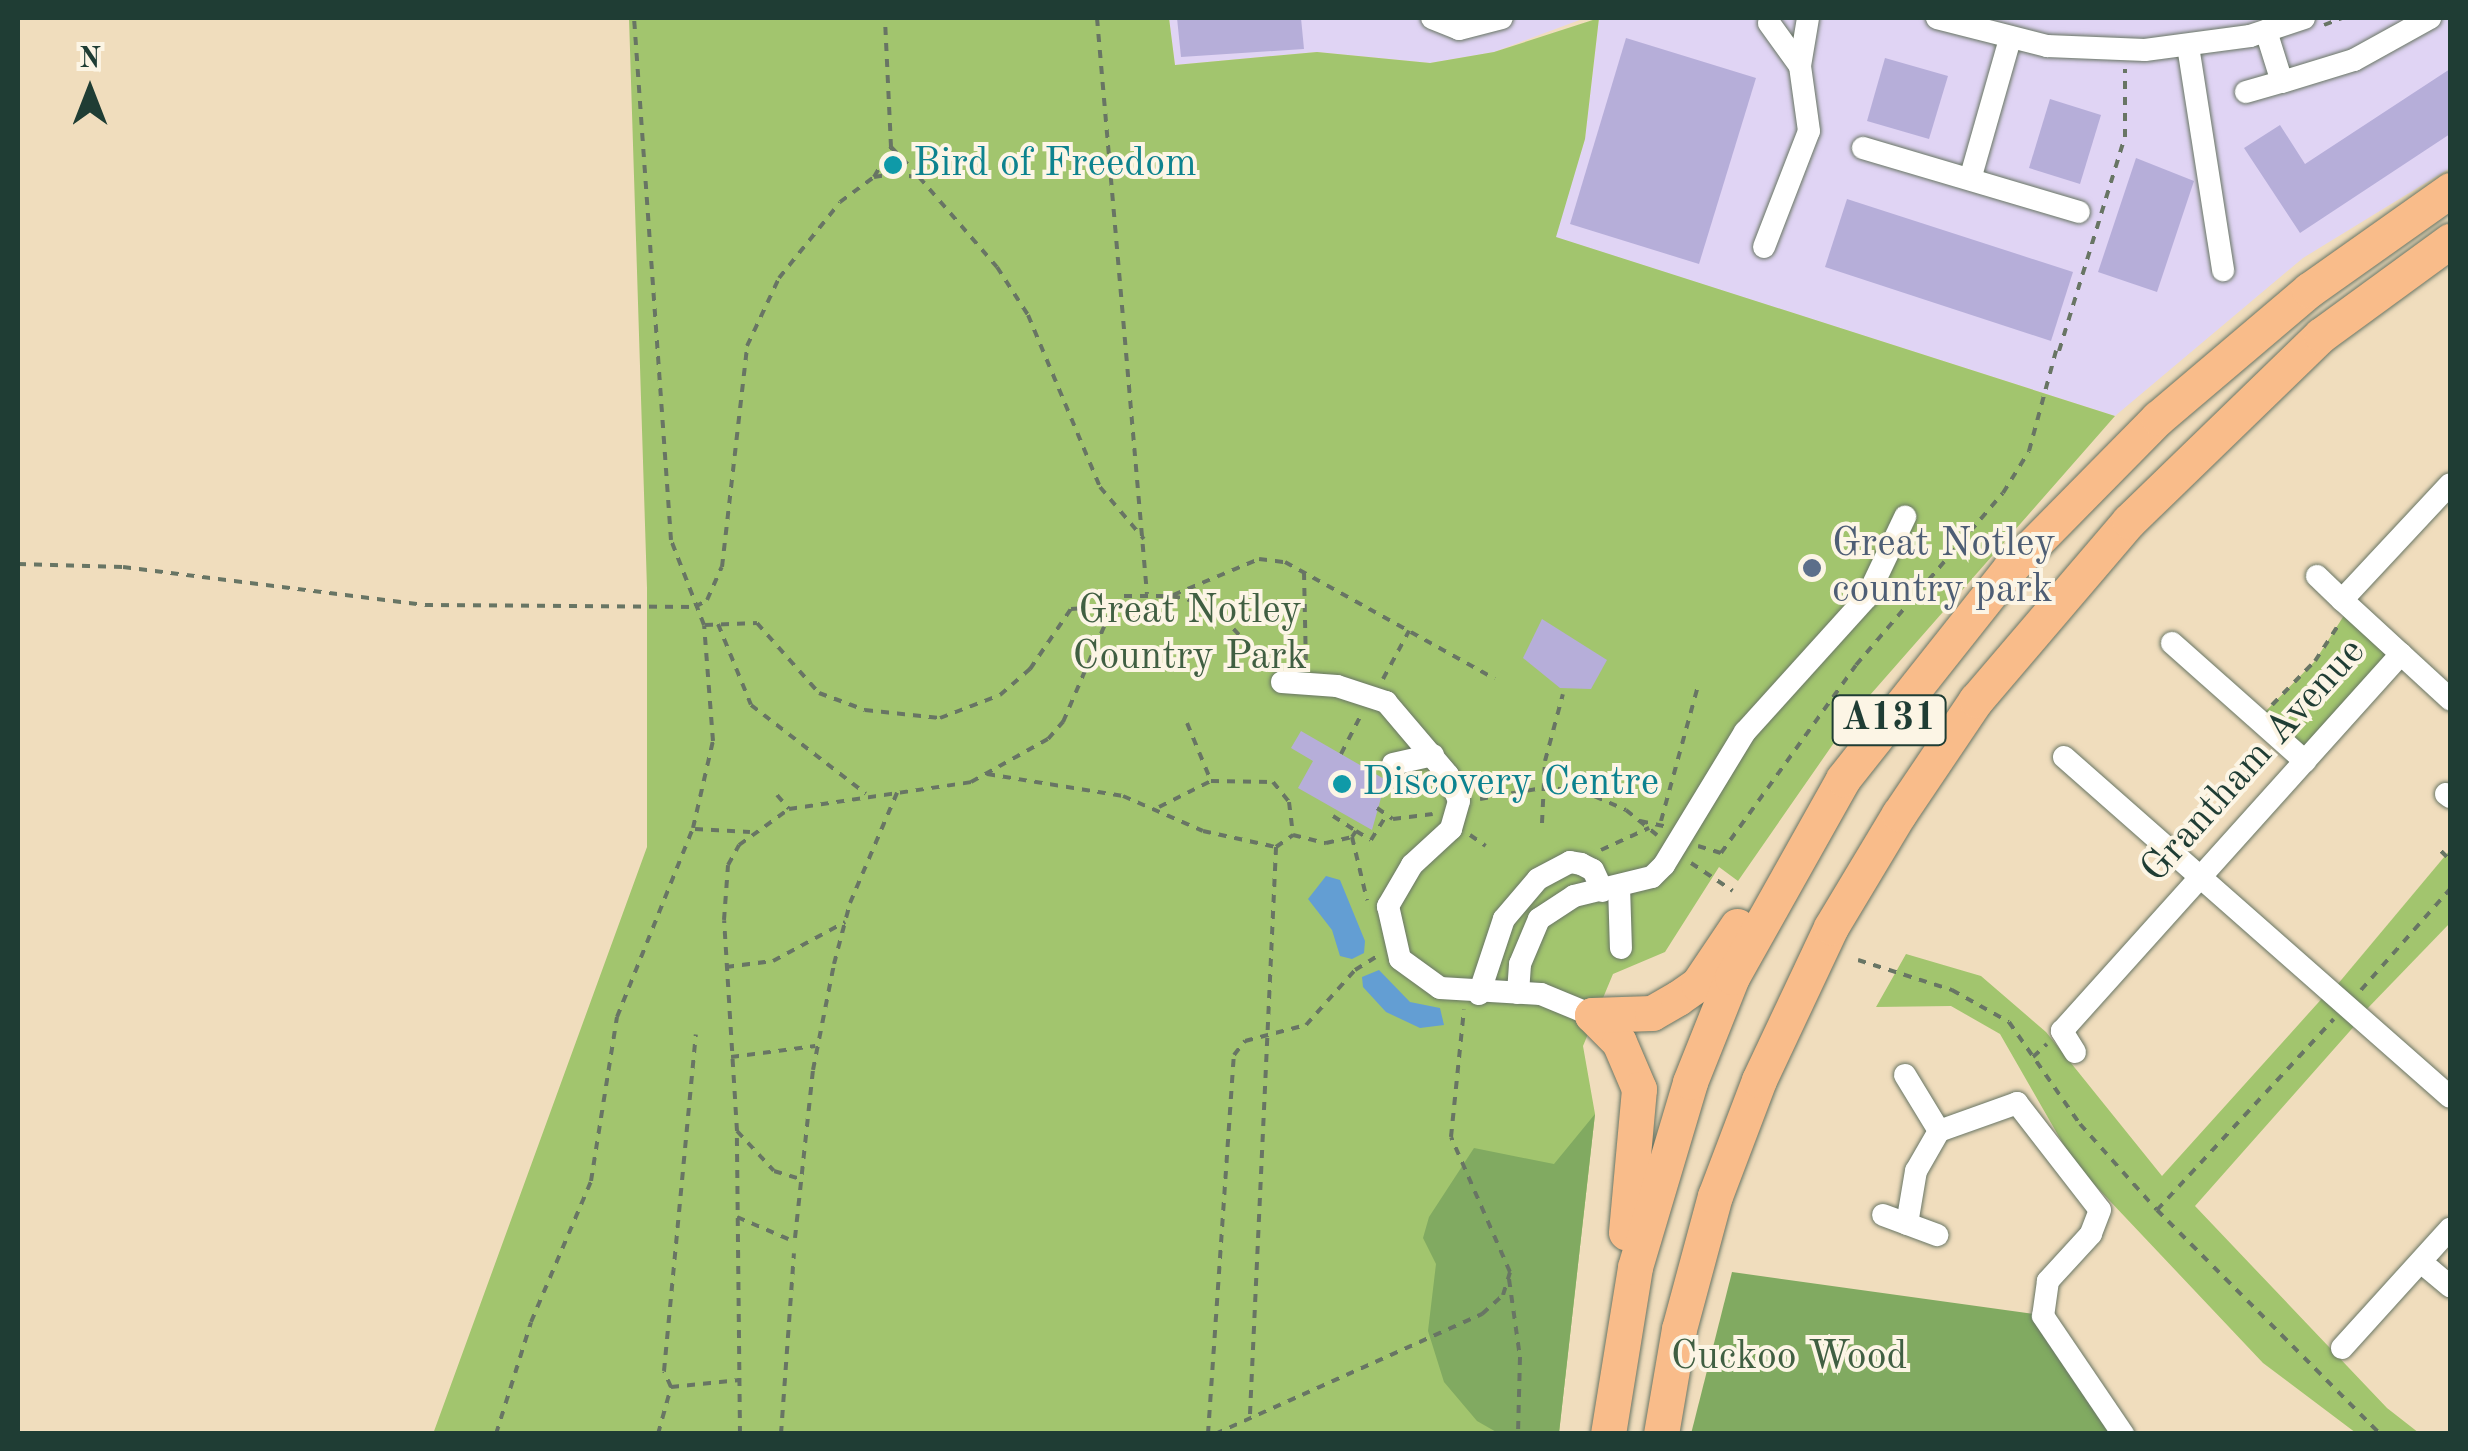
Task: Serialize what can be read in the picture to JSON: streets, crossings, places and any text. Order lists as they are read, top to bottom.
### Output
{
  "streets": {
    "highway": ["A131"],
    "street": ["Grantham Avenue"]
  },
  "parks": ["Great Notley Country Park", "Cuckoo Wood"],
  "places": ["Bird of Freedom", "Great Notley country park", "Discovery Centre"],
  "north": "top"
}
